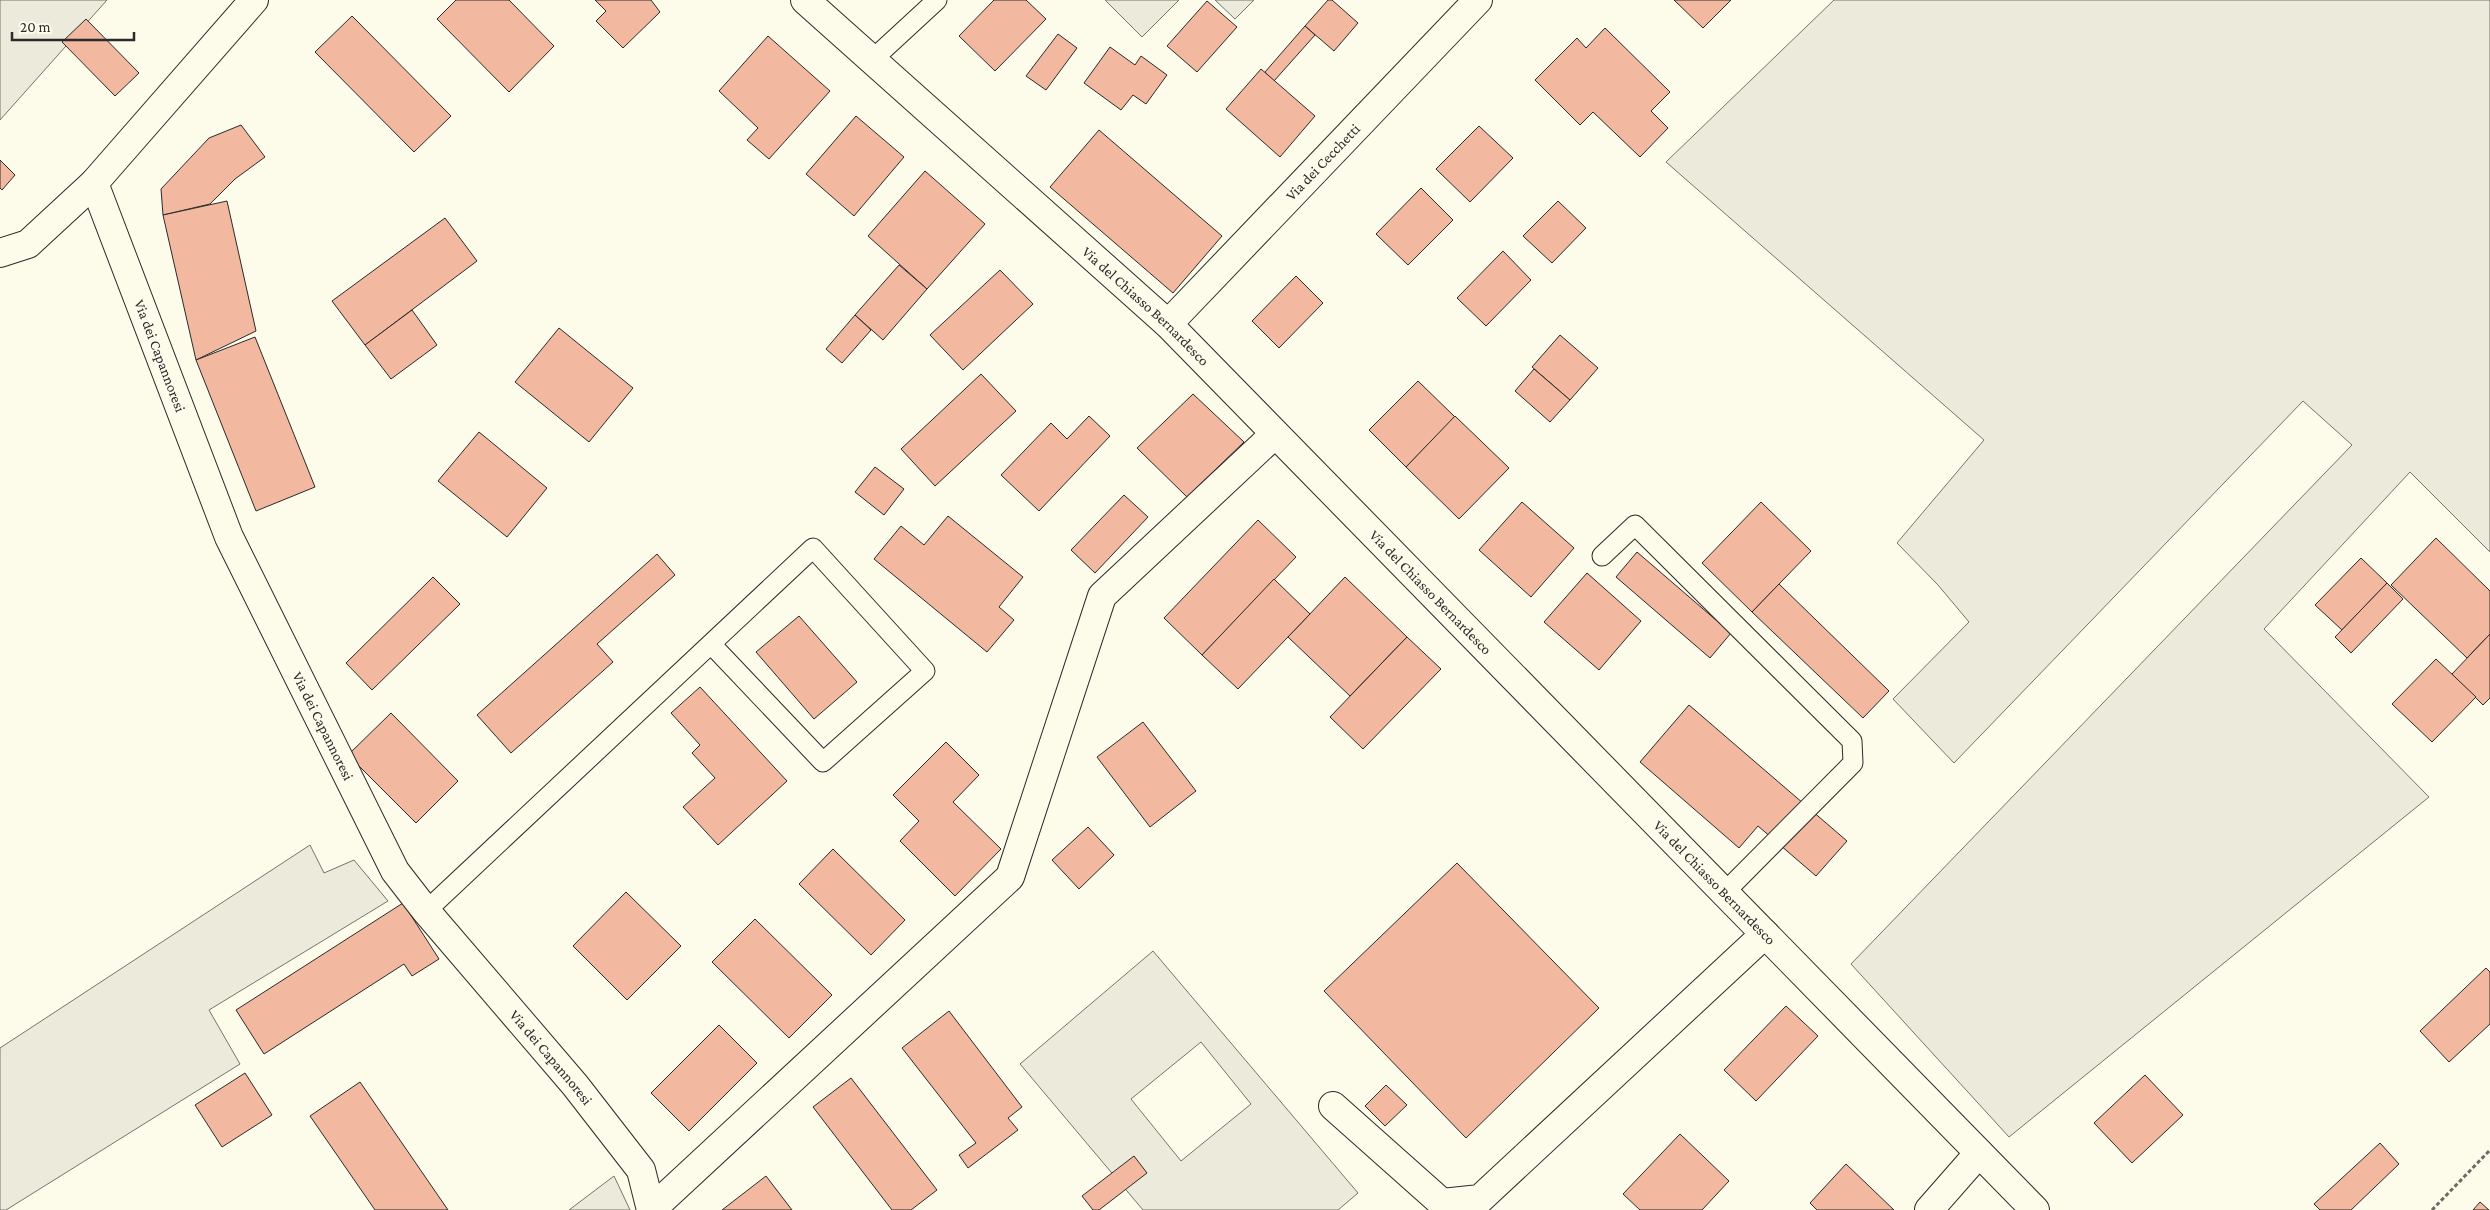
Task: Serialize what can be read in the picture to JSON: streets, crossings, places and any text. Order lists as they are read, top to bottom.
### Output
{
  "streets": {
    "street": ["Via dei Cecchetti", "Via del Chiasso Bernardesco", "Via dei Capannoresi"]
  },
  "crossings": [
    ["Via dei Cecchetti", "Via del Chiasso Bernardesco"]
  ],
  "scale_bar": "20 m"
}
